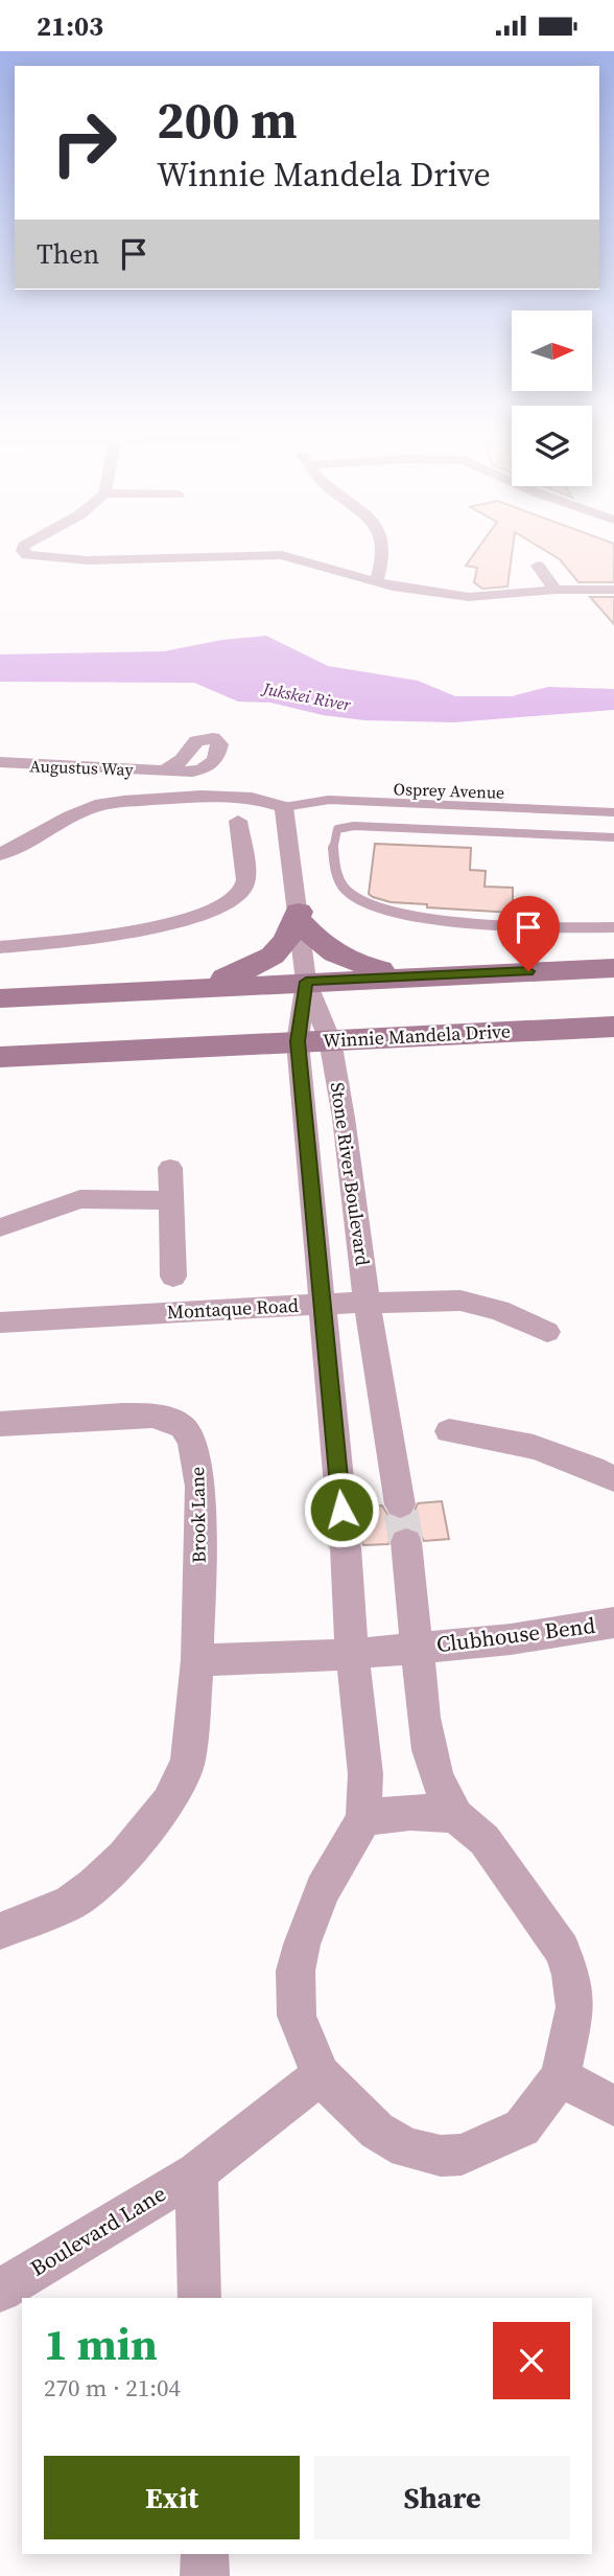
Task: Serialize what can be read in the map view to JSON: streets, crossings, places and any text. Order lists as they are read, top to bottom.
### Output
{
  "streets": {
    "main road": ["Winnie Mandela Drive"],
    "street": [
      "Augustus Way",
      "Stone River Boulevard",
      "Montaque Road",
      "Brook Lane",
      "Clubhouse Bend",
      "Boulevard Lane"
    ],
    "lane": ["Osprey Avenue"]
  },
  "crossings": [
    ["Winnie Mandela Drive", "Stone River Boulevard"],
    ["Stone River Boulevard", "Montaque Road"]
  ],
  "water": ["Jukskei River"],
  "north": "right",
  "page": {
    "status": "21:03",
    "turn": ["200 m", "Winnie Mandela Drive"],
    "then": "Then",
    "heading": ["1 min", "270 m · 21:04"],
    "buttons": ["Exit", "Share"]
  }
}
